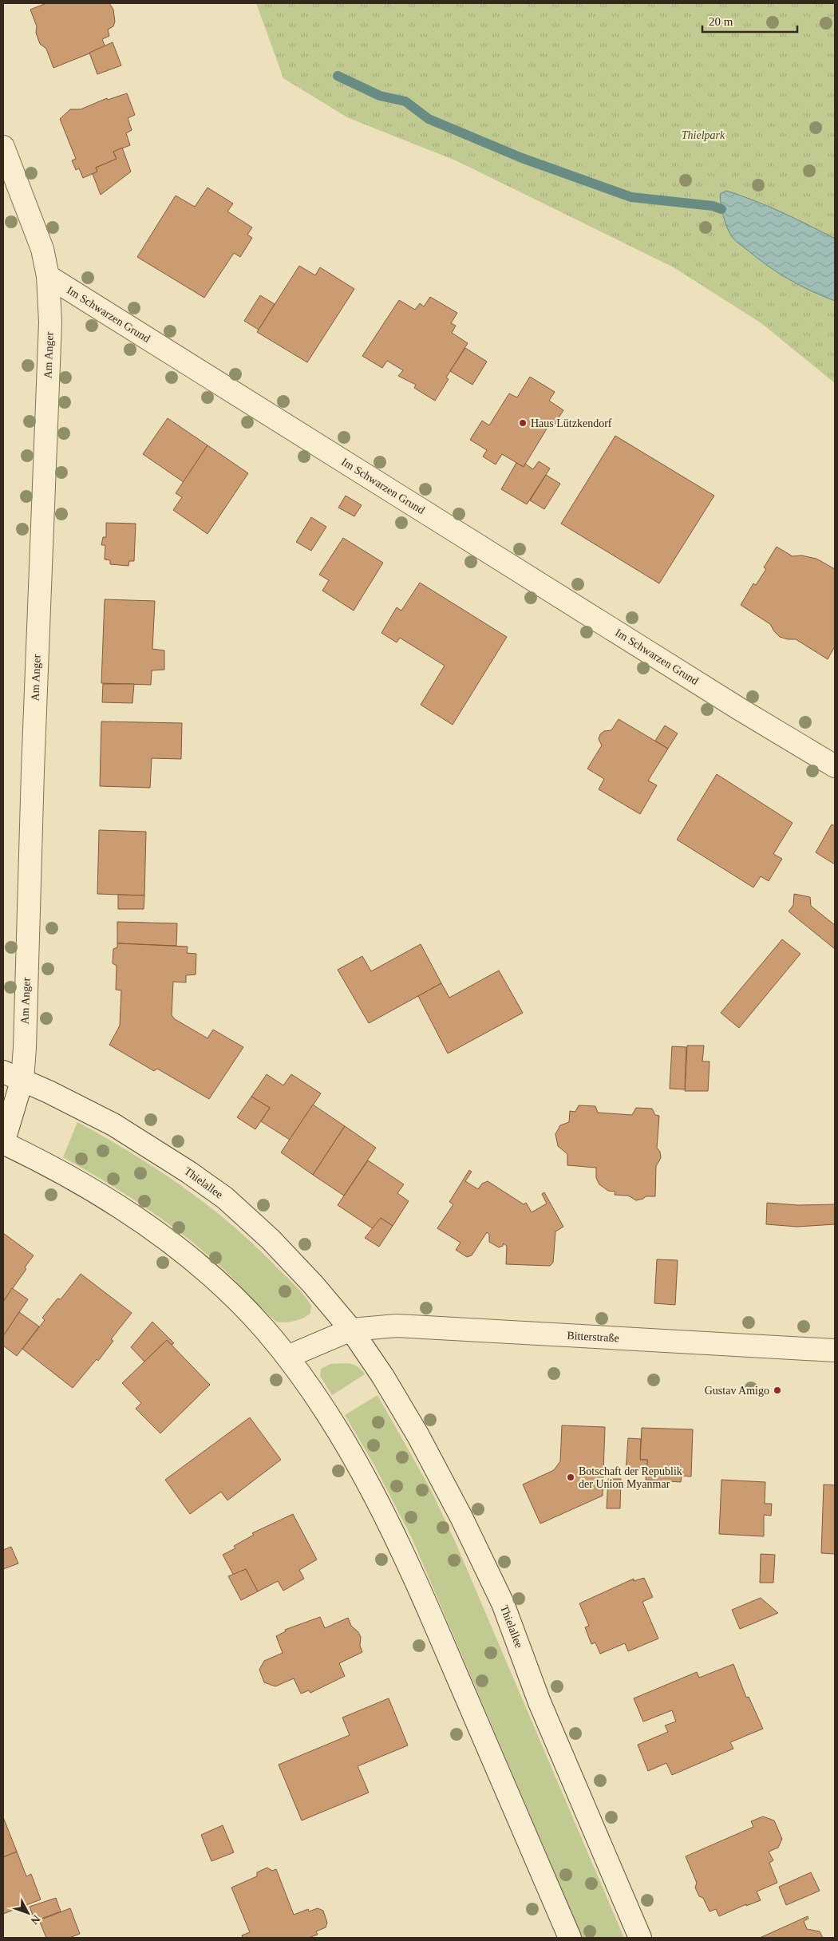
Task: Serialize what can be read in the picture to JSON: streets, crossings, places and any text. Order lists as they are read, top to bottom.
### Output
{
  "streets": {
    "street": [
      "Im Schwarzen Grund",
      "Am Anger",
      "Thielallee",
      "Bitterstraße"
    ]
  },
  "crossings": [
    ["Im Schwarzen Grund", "Am Anger"],
    ["Am Anger", "Thielallee"],
    ["Thielallee", "Bitterstraße"]
  ],
  "parks": ["Thielpark"],
  "places": ["Haus Lützkendorf", "Gustav Amigo", "Botschaft der Republik der Union Myanmar"],
  "scale_bar": "20 m",
  "north": "bottom right"
}
